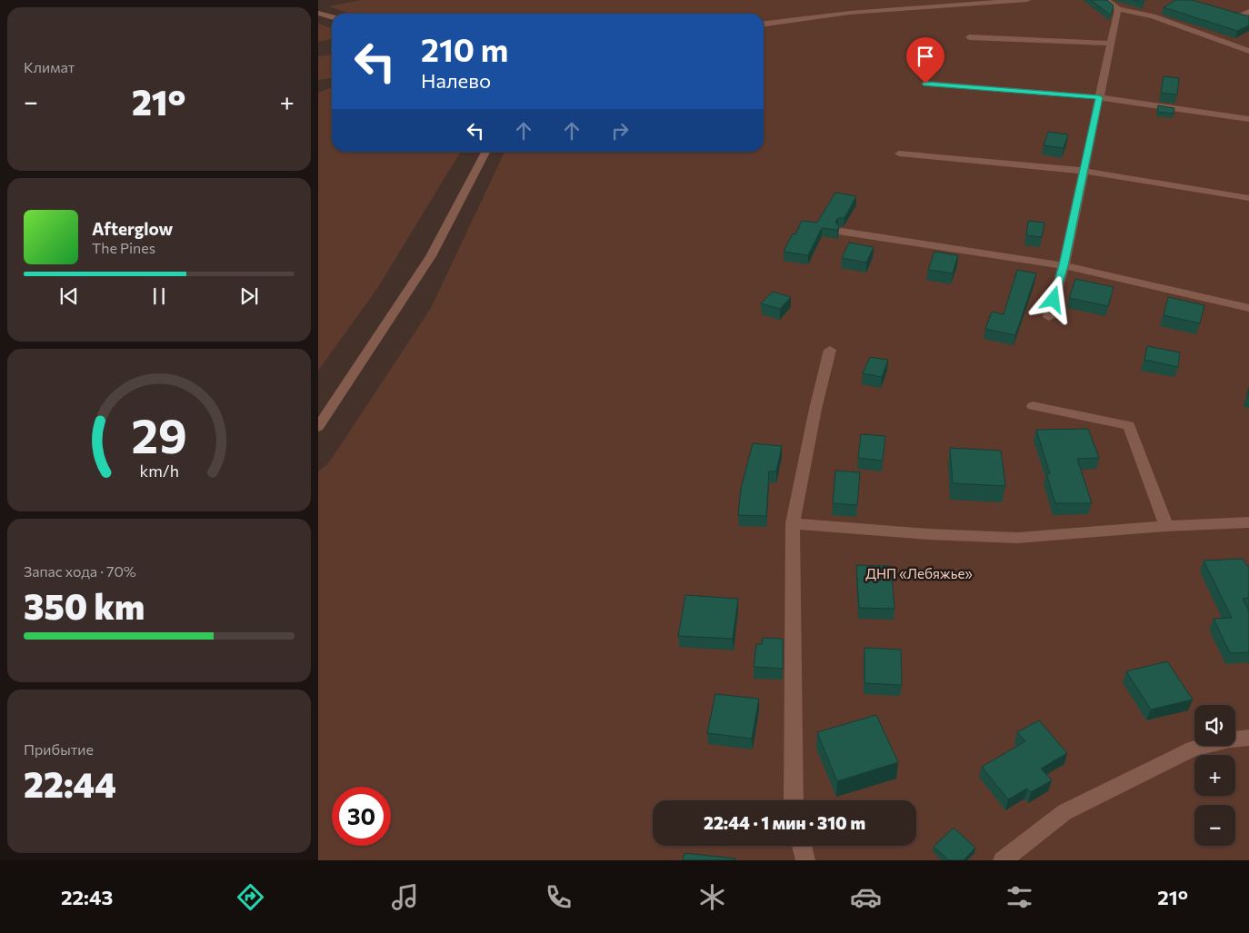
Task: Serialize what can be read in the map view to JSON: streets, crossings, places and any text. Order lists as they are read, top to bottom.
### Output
{
  "parks": ["ДНП «Лебяжье»"],
  "page": {
    "tile": [
      "Климат",
      ["Запас хода · 70%", "350 km"],
      ["Прибытие", "22:44"]
    ],
    "turn": ["210 m", "Налево"],
    "heat": ["−", "21°", "+"],
    "song": ["Afterglow", "The Pines"],
    "map_buttons": ["+", "−"],
    "limit": "30",
    "trip": "22:44 · 1 мин · 310 m",
    "tabs": ["22:43", "21°"],
    "gauge": ["29", "km/h"]
  }
}
